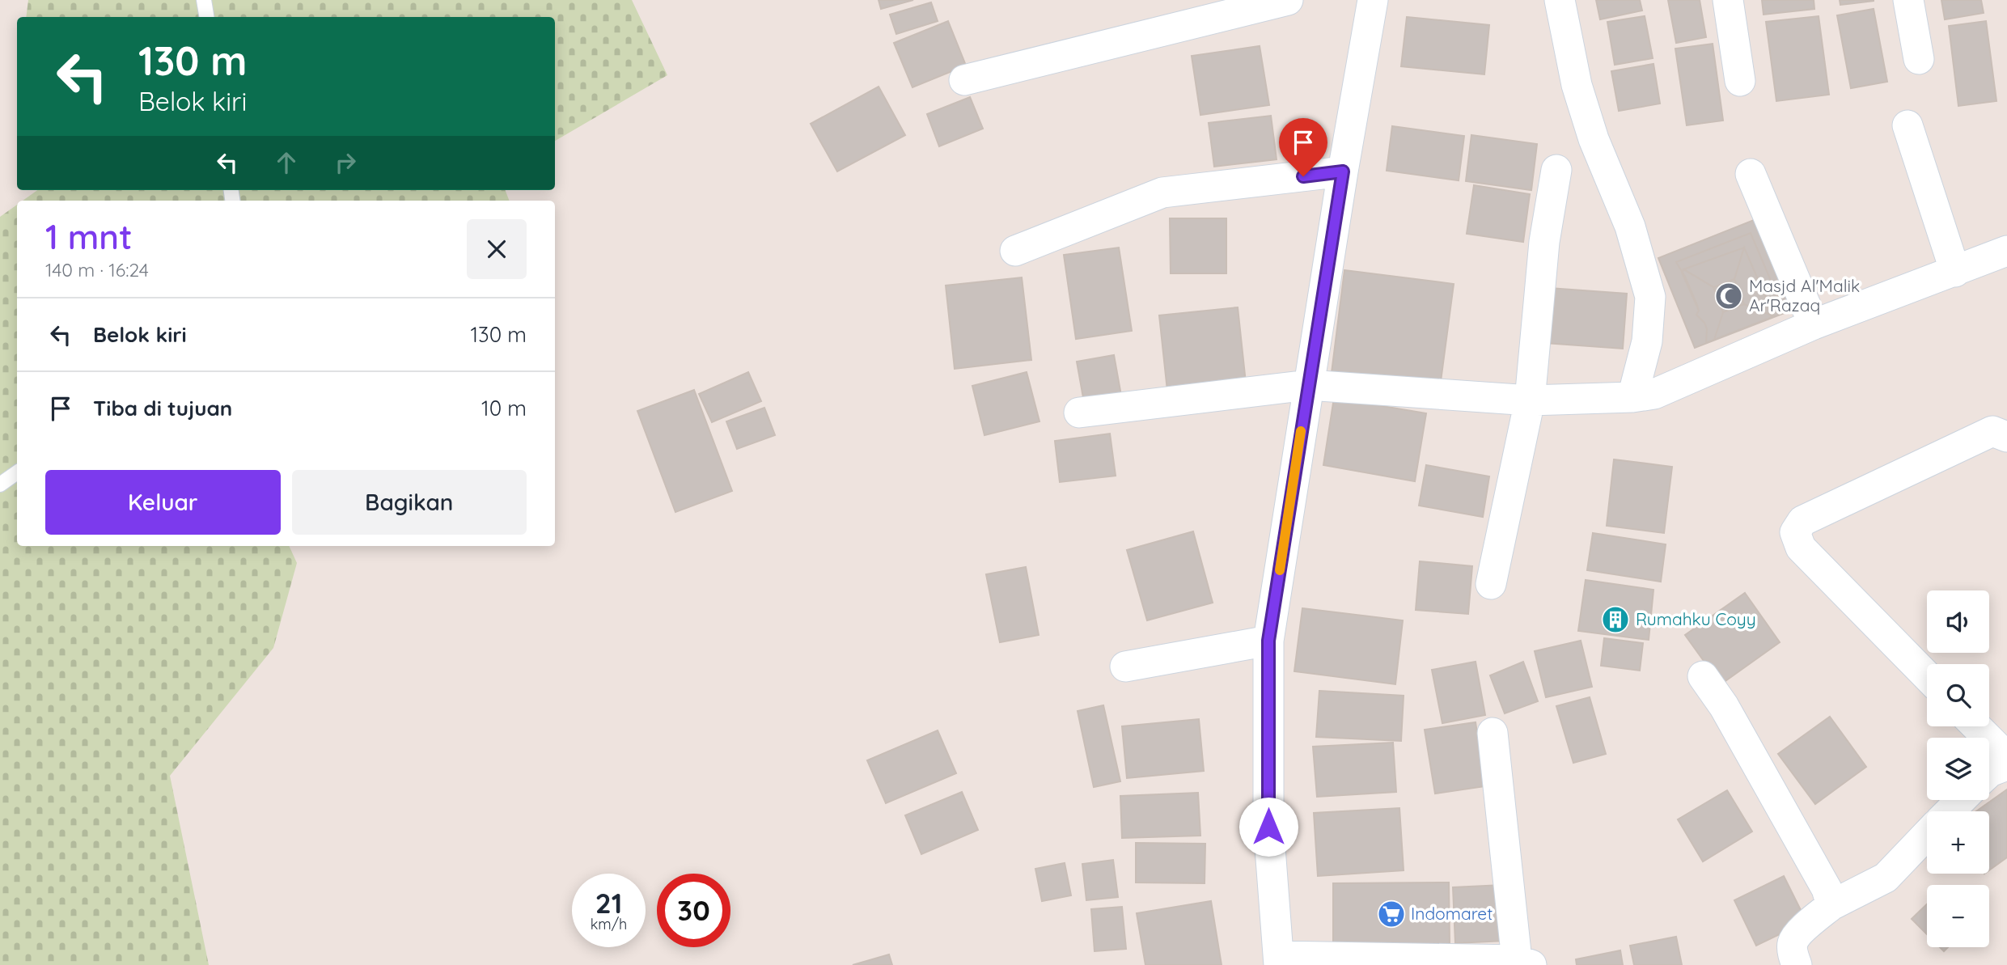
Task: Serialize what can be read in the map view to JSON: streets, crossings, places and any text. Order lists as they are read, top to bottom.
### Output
{
  "places": {
    "mosque": ["Masjd Al'Malik Ar'Razaq"],
    "building": ["Rumahku Coyy"],
    "supermarket": ["Indomaret"]
  },
  "page": {
    "turn": ["130 m", "Belok kiri"],
    "heading": ["1 mnt", "140 m · 16:24"],
    "list": [
      {
        "name": "Belok kiri",
        "value": "130 m"
      },
      {
        "name": "Tiba di tujuan",
        "value": "10 m"
      }
    ],
    "buttons": ["Keluar", "Bagikan"],
    "map_buttons": ["+", "−"],
    "speed": "21 km/h",
    "limit": "30"
  }
}
